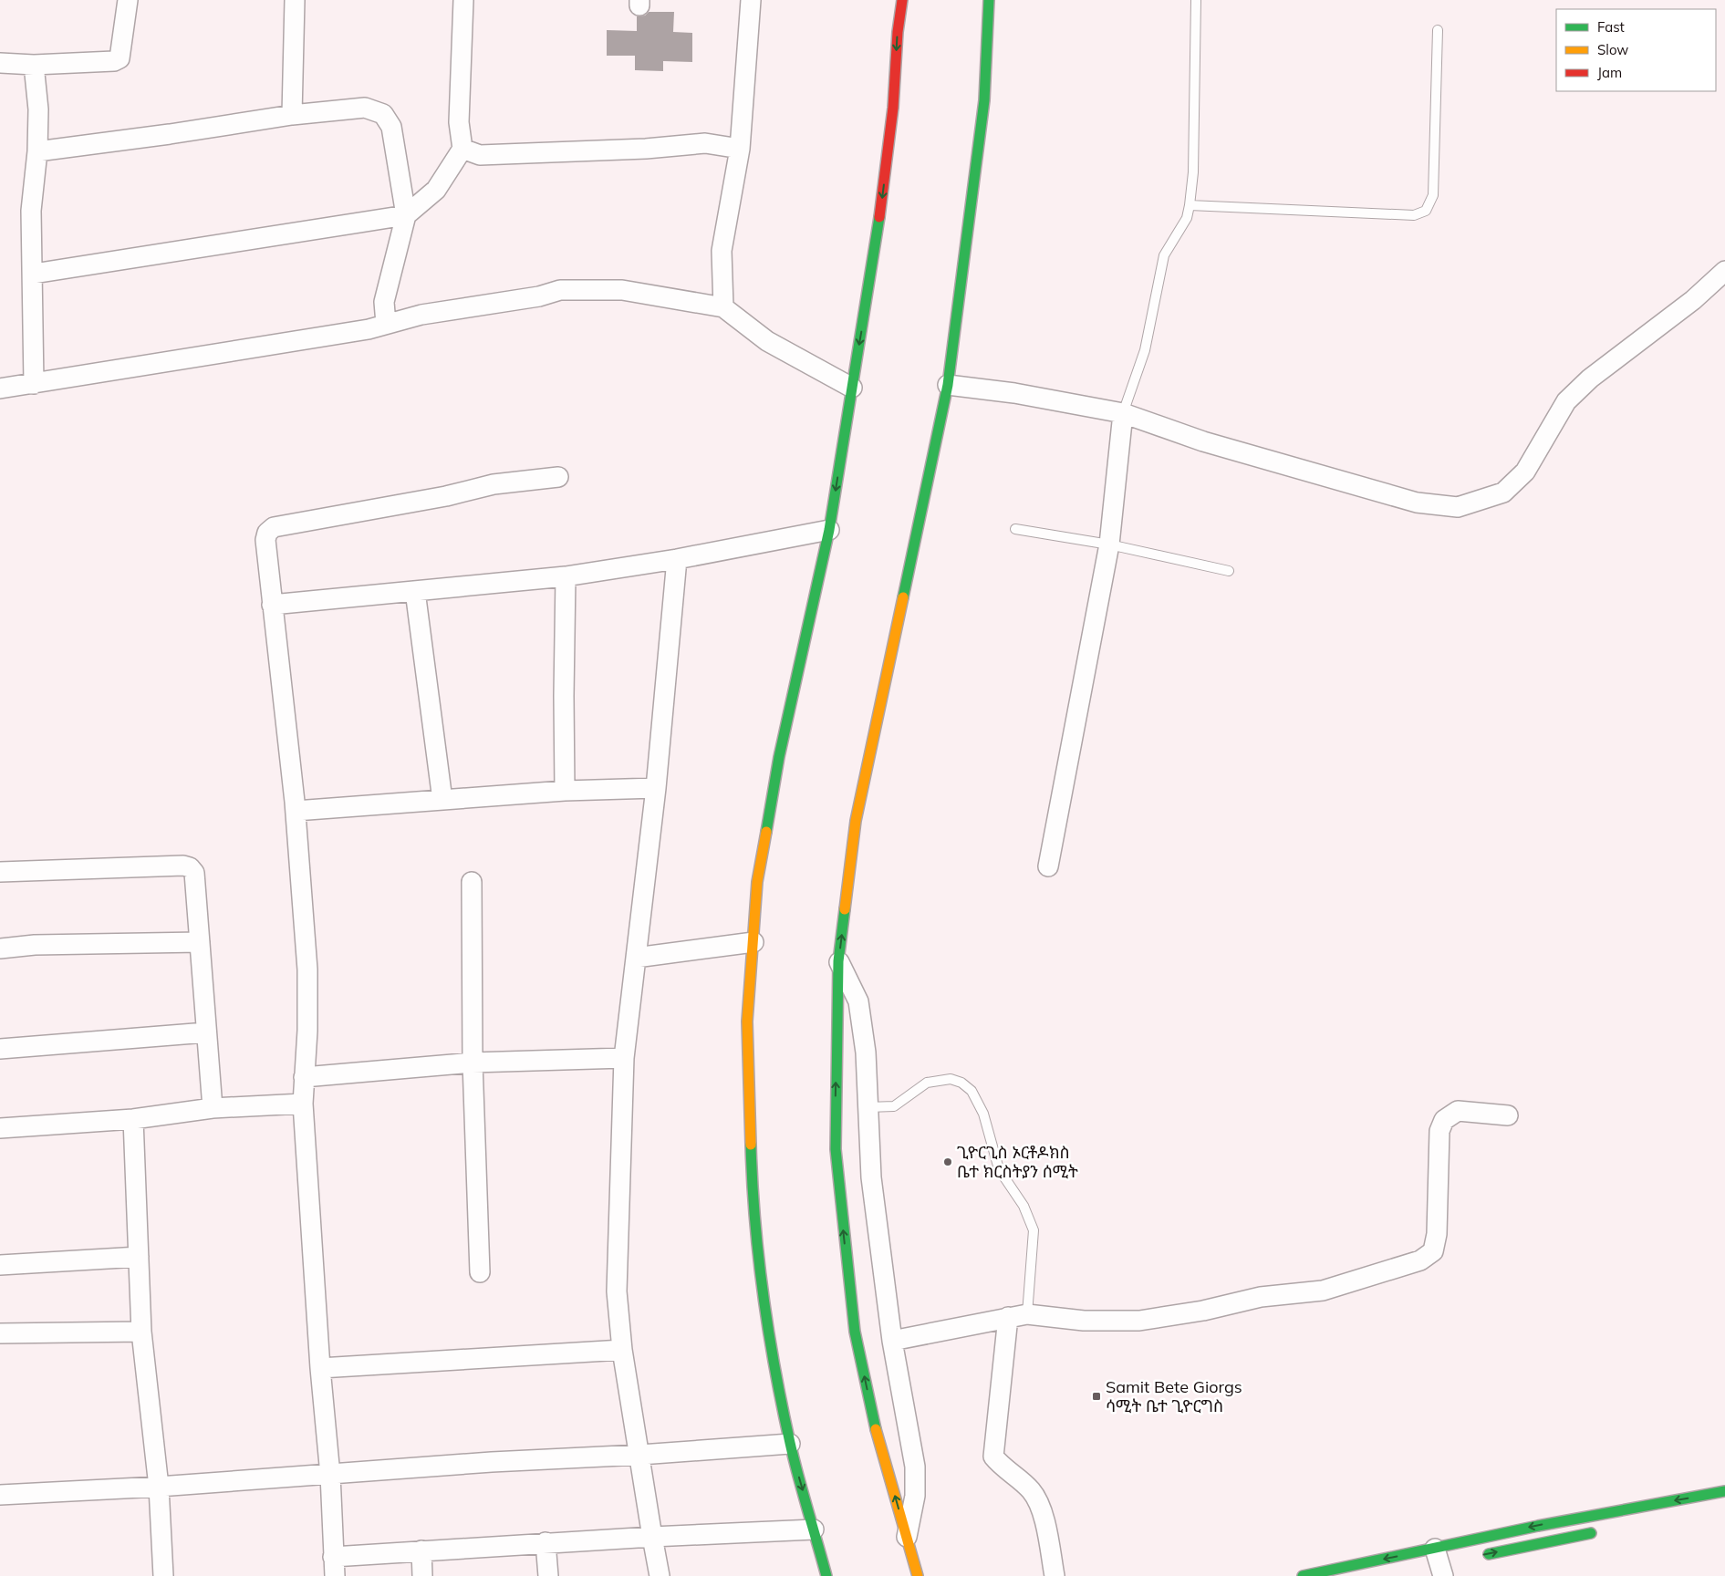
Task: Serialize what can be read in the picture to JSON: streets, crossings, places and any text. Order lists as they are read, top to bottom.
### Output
{
  "places": {
    "other": ["ጊዮርጊስ ኦርቶዶክስ ቤተ ክርስትያን ሰሚት"],
    "transit": ["Samit Bete Giorgs ሳሚት ቤተ ጊዮርግስ"]
  },
  "legend": ["Fast", "Slow", "Jam"]
}
